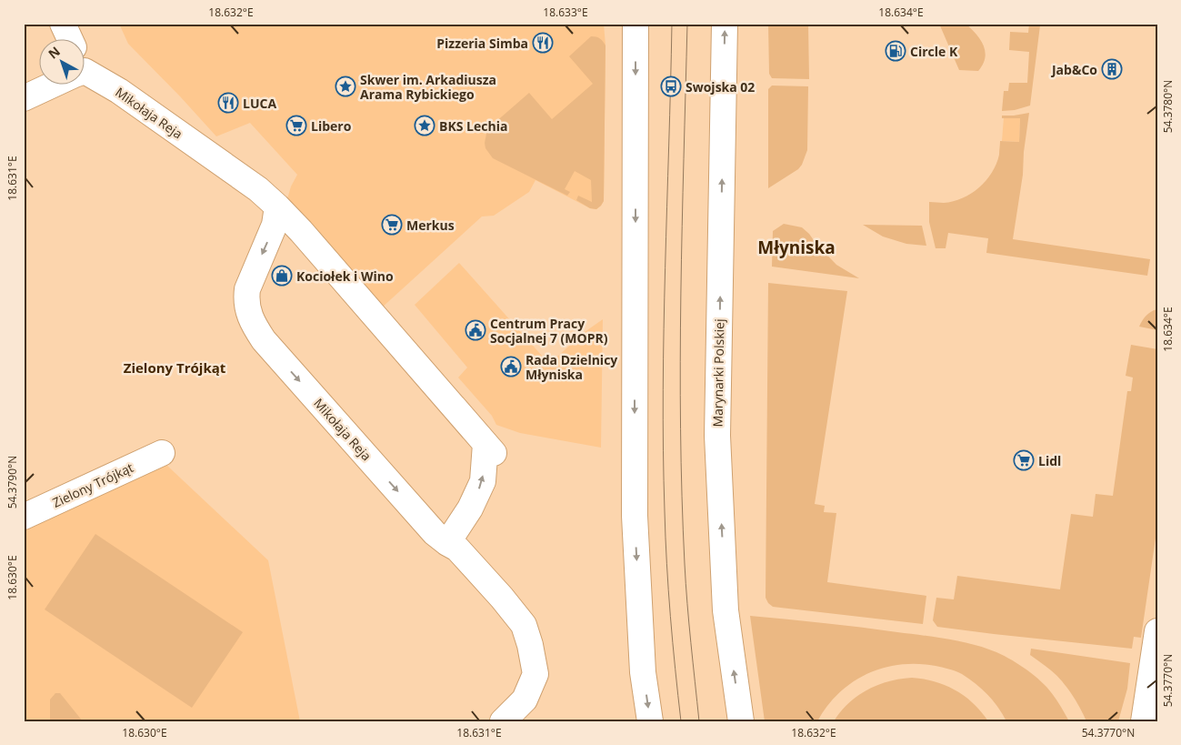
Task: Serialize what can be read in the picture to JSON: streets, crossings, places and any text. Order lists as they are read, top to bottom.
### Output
{
  "streets": {
    "street": ["Mikołaja Reja", "Marynarki Polskiej", "Zielony Trójkąt"]
  },
  "districts": ["Młyniska", "Zielony Trójkąt"],
  "places": {
    "restaurant": ["Pizzeria Simba", "LUCA"],
    "fuel station": ["Circle K"],
    "building": ["Jab&Co"],
    "place": ["Skwer im. Arkadiusza Arama Rybickiego", "BKS Lechia"],
    "bus stop": ["Swojska 02"],
    "supermarket": ["Libero", "Merkus", "Lidl"],
    "shop": ["Kociołek i Wino"],
    "public building": ["Centrum Pracy Socjalnej 7 (MOPR)", "Rada Dzielnicy Młyniska"]
  },
  "north": "top left",
  "coordinates": [
    "18.632°E",
    "18.633°E",
    "18.634°E",
    "54.3780°N",
    "18.631°E",
    "54.3790°N",
    "18.630°E",
    "54.3770°N"
  ]
}
